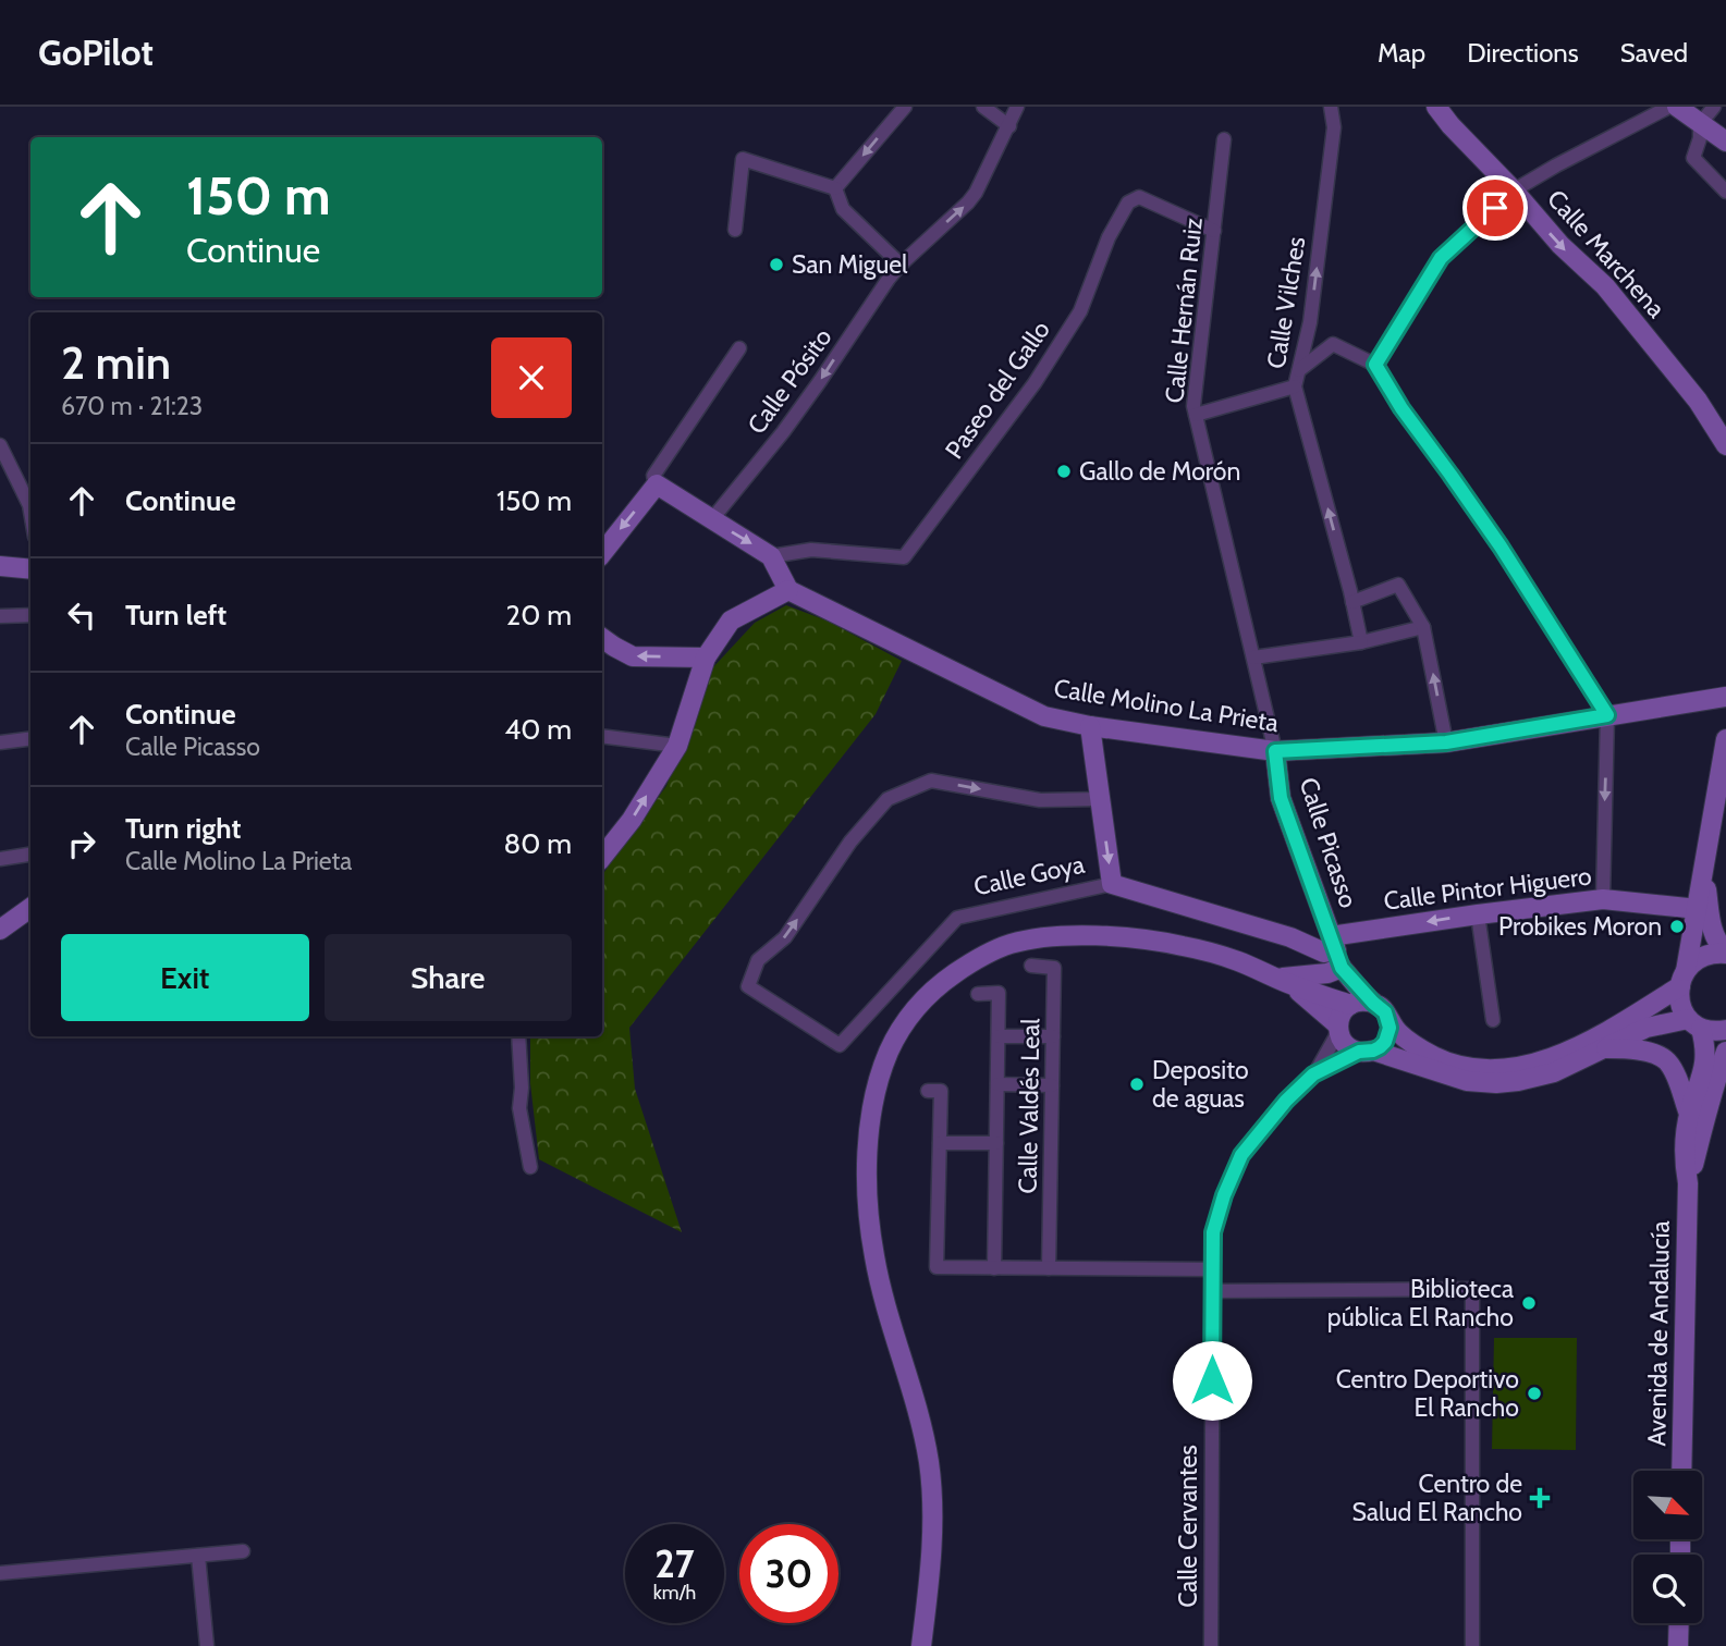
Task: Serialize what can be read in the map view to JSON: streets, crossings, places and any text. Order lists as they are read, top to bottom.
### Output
{
  "streets": {
    "street": [
      "Calle Marchena",
      "Calle Vilches",
      "Calle Hernán Ruiz",
      "Calle Pósito",
      "Paseo del Gallo",
      "Calle Molino La Prieta",
      "Calle Picasso",
      "Calle Goya",
      "Calle Pintor Higuero",
      "Calle Valdés Leal",
      "Avenida de Andalucía",
      "Calle Cervantes"
    ]
  },
  "crossings": [
    ["Calle Hernán Ruiz", "Paseo del Gallo"],
    ["Calle Hernán Ruiz", "Calle Molino La Prieta"],
    ["Calle Hernán Ruiz", "Calle Picasso"],
    ["Calle Molino La Prieta", "Calle Picasso"],
    ["Calle Picasso", "Calle Goya"],
    ["Calle Picasso", "Calle Pintor Higuero"],
    ["Calle Goya", "Calle Pintor Higuero"]
  ],
  "one_way": ["Calle Marchena", "Calle Vilches"],
  "places": {
    "other": [
      "San Miguel",
      "Gallo de Morón",
      "Probikes Moron",
      "Deposito de aguas",
      "Biblioteca pública El Rancho",
      "Centro Deportivo El Rancho"
    ],
    "health": ["Centro de Salud El Rancho"]
  },
  "north": "bottom right",
  "page": {
    "header": "GoPilot",
    "nav": ["Map", "Directions", "Saved"],
    "turn": ["150 m", "Continue"],
    "heading": ["2 min", "670 m · 21:23"],
    "list": [
      {
        "name": "Continue",
        "value": "150 m"
      },
      {
        "name": "Turn left",
        "value": "20 m"
      },
      {
        "name": "Continue",
        "note": "Calle Picasso",
        "value": "40 m"
      },
      {
        "name": "Turn right",
        "note": "Calle Molino La Prieta",
        "value": "80 m"
      }
    ],
    "buttons": ["Exit", "Share"],
    "speed": "27 km/h",
    "limit": "30"
  }
}
